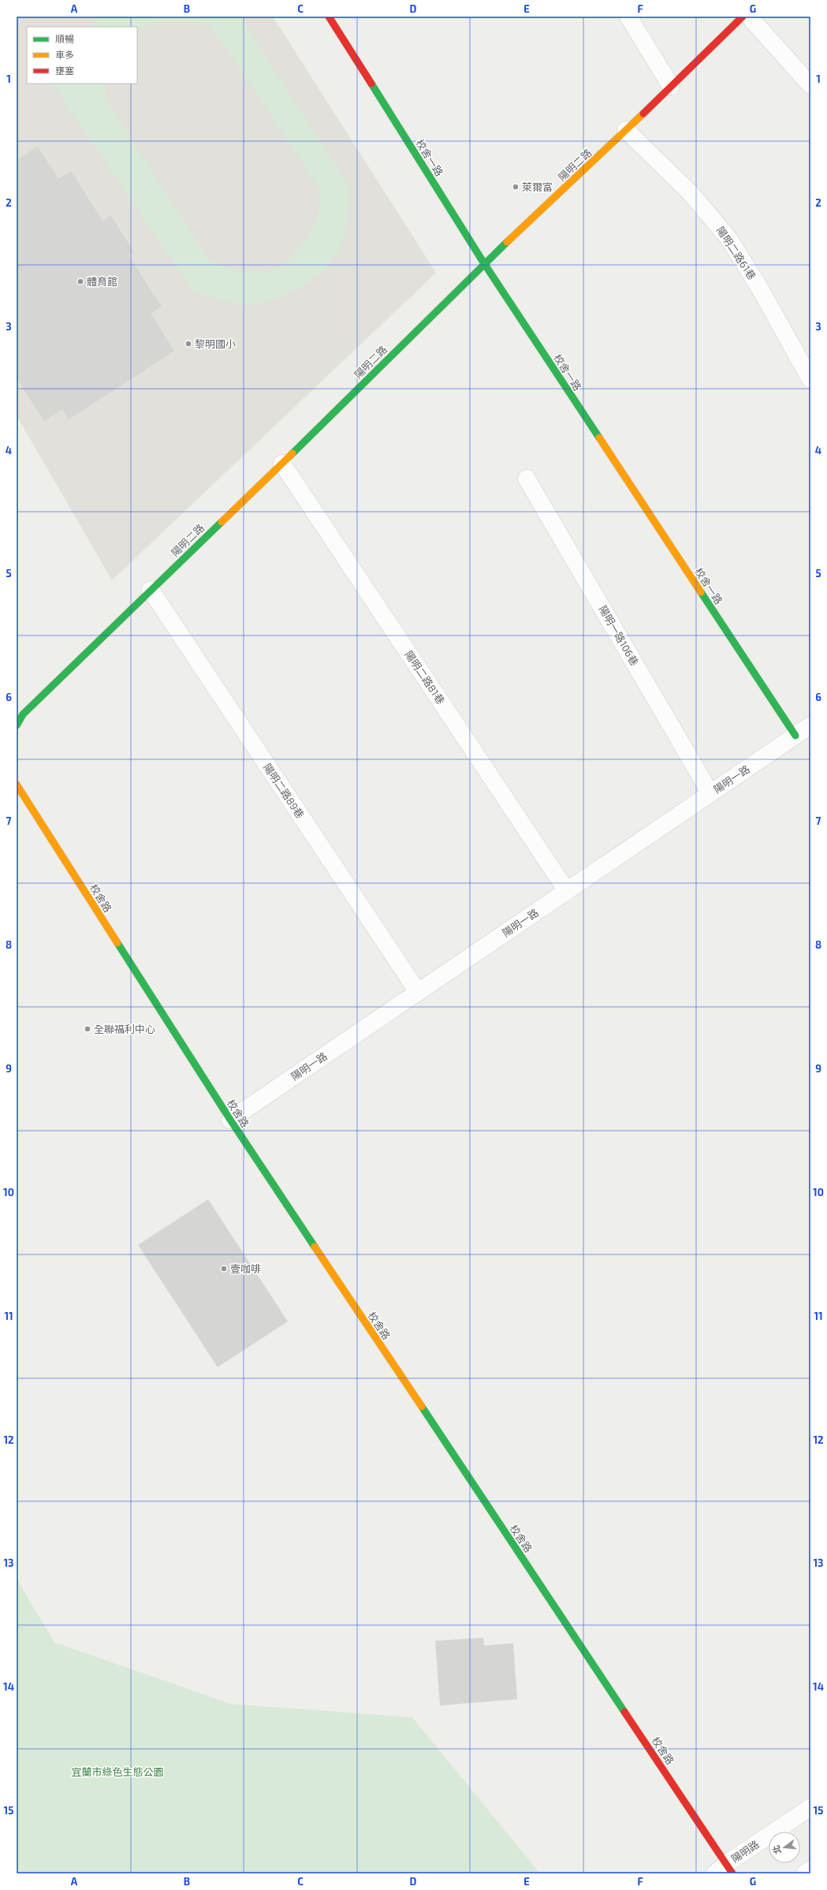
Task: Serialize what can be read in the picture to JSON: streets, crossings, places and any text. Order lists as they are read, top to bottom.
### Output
{
  "streets": {
    "street": [
      "校舍一路",
      "陽明二路",
      "陽明二路61巷",
      "陽明一路106巷",
      "陽明二路81巷",
      "陽明一路",
      "陽明二路89巷",
      "校舍路",
      "陽明路"
    ]
  },
  "crossings": [
    ["校舍一路", "陽明二路"],
    ["校舍一路", "陽明一路"],
    ["陽明二路", "陽明二路61巷"],
    ["陽明二路", "陽明二路81巷"],
    ["陽明二路", "陽明二路89巷"],
    ["陽明一路106巷", "陽明一路"],
    ["陽明二路81巷", "陽明一路"],
    ["陽明一路", "陽明二路89巷"],
    ["陽明一路", "校舍路"],
    ["校舍路", "陽明路"]
  ],
  "parks": ["宜蘭市綠色生態公園"],
  "places": [
    "萊爾富",
    "體育館",
    "黎明國小",
    "全聯福利中心",
    "壹咖啡"
  ],
  "legend": ["順暢", "車多", "壅塞"],
  "north": "left",
  "grid": {
    "columns": [
      "A",
      "B",
      "C",
      "D",
      "E",
      "F",
      "G"
    ],
    "rows": [
      "1",
      "2",
      "3",
      "4",
      "5",
      "6",
      "7",
      "8",
      "9",
      "10",
      "11",
      "12",
      "13",
      "14",
      "15"
    ]
  }
}
